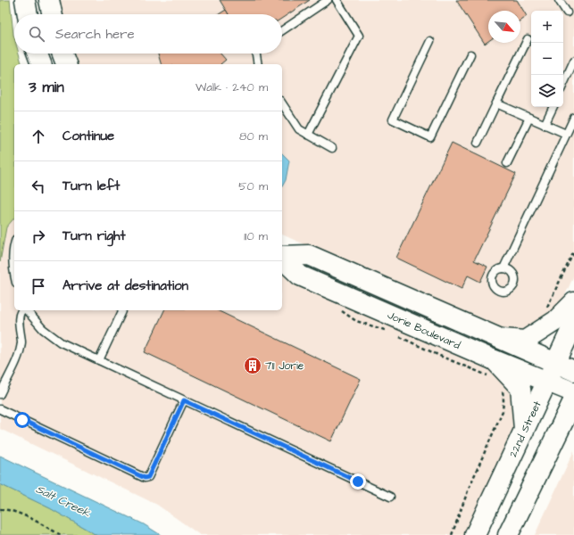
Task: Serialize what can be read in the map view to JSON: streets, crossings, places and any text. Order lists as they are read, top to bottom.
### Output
{
  "streets": {
    "main road": ["Jorie Boulevard", "22nd Street"]
  },
  "crossings": [
    ["Jorie Boulevard", "22nd Street"]
  ],
  "water": ["Salt Creek"],
  "places": {
    "building": ["711 Jorie"]
  },
  "north": "bottom right",
  "page": {
    "map_buttons": ["+", "−"],
    "search": "Search here",
    "heading": ["3 min", "Walk · 240 m"],
    "list": [
      ["Continue", "80 m"],
      ["Turn left", "50 m"],
      ["Turn right", "110 m"],
      "Arrive at destination"
    ]
  }
}
